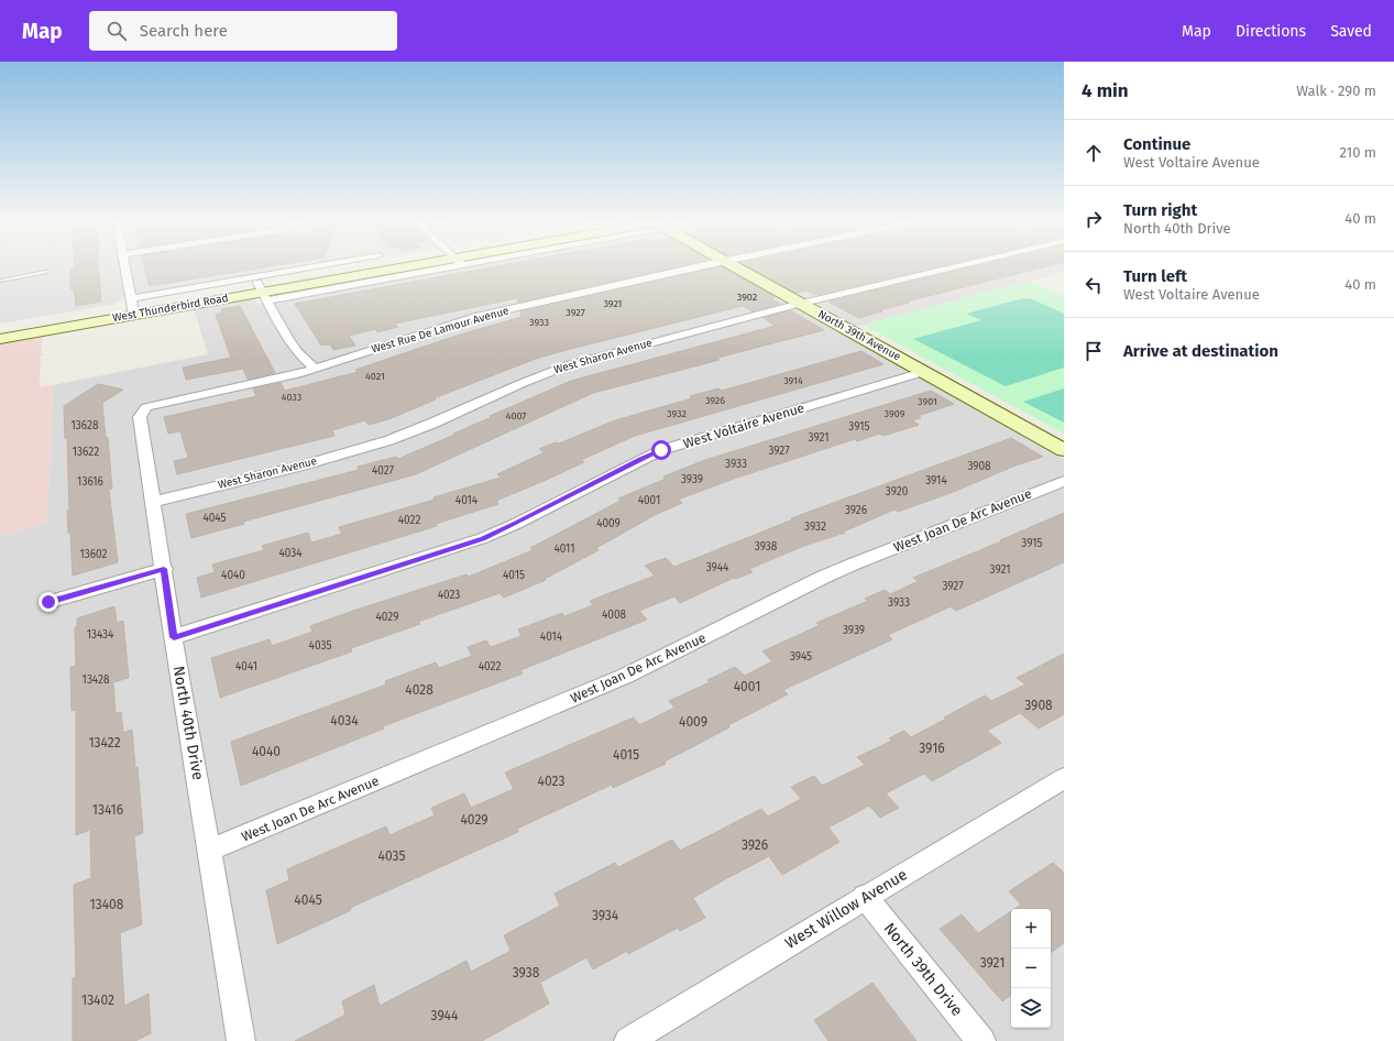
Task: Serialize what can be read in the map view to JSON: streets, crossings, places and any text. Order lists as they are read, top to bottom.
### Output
{
  "streets": {
    "main road": ["West Thunderbird Road", "North 39th Avenue"],
    "street": [
      "West Rue De Lamour Avenue",
      "West Sharon Avenue",
      "West Voltaire Avenue",
      "West Joan De Arc Avenue",
      "North 40th Drive",
      "West Willow Avenue",
      "North 39th Drive"
    ]
  },
  "crossings": [
    ["West Rue De Lamour Avenue", "North 40th Drive"],
    ["North 39th Avenue", "West Sharon Avenue"],
    ["North 39th Avenue", "West Voltaire Avenue"],
    ["West Sharon Avenue", "North 40th Drive"],
    ["West Voltaire Avenue", "North 40th Drive"],
    ["West Joan De Arc Avenue", "North 40th Drive"],
    ["West Willow Avenue", "North 39th Drive"]
  ],
  "house_numbers": [
    "3902",
    "3921",
    "3927",
    "3933",
    "4021",
    "3914",
    "4033",
    "3926",
    "3901",
    "3932",
    "3909",
    "4007",
    "13628",
    "3915",
    "3921",
    "3927",
    "13622",
    "3933",
    "3908",
    "4027",
    "3939",
    "3914",
    "13616",
    "3920",
    "4014",
    "4001",
    "3926",
    "4045",
    "4022",
    "4009",
    "3932",
    "3915",
    "3938",
    "4011",
    "4034",
    "13602",
    "3944",
    "3921",
    "4040",
    "4015",
    "3927",
    "4023",
    "3933",
    "4008",
    "4029",
    "3939",
    "13434",
    "4014",
    "4035",
    "3945",
    "4041",
    "4022",
    "13428",
    "4001",
    "4028",
    "3908",
    "4034",
    "4009",
    "13422",
    "3916",
    "4040",
    "4015",
    "4023",
    "13416",
    "4029",
    "3926",
    "4035",
    "4045",
    "13408",
    "3934",
    "3921",
    "3938",
    "13402",
    "3944"
  ],
  "page": {
    "header": "Map",
    "search": "Search here",
    "nav": ["Map", "Directions", "Saved"],
    "heading": ["4 min", "Walk · 290 m"],
    "list": [
      ["Continue", "West Voltaire Avenue", "210 m"],
      ["Turn right", "North 40th Drive", "40 m"],
      ["Turn left", "West Voltaire Avenue", "40 m"],
      "Arrive at destination"
    ],
    "map_buttons": ["+", "−"]
  }
}
